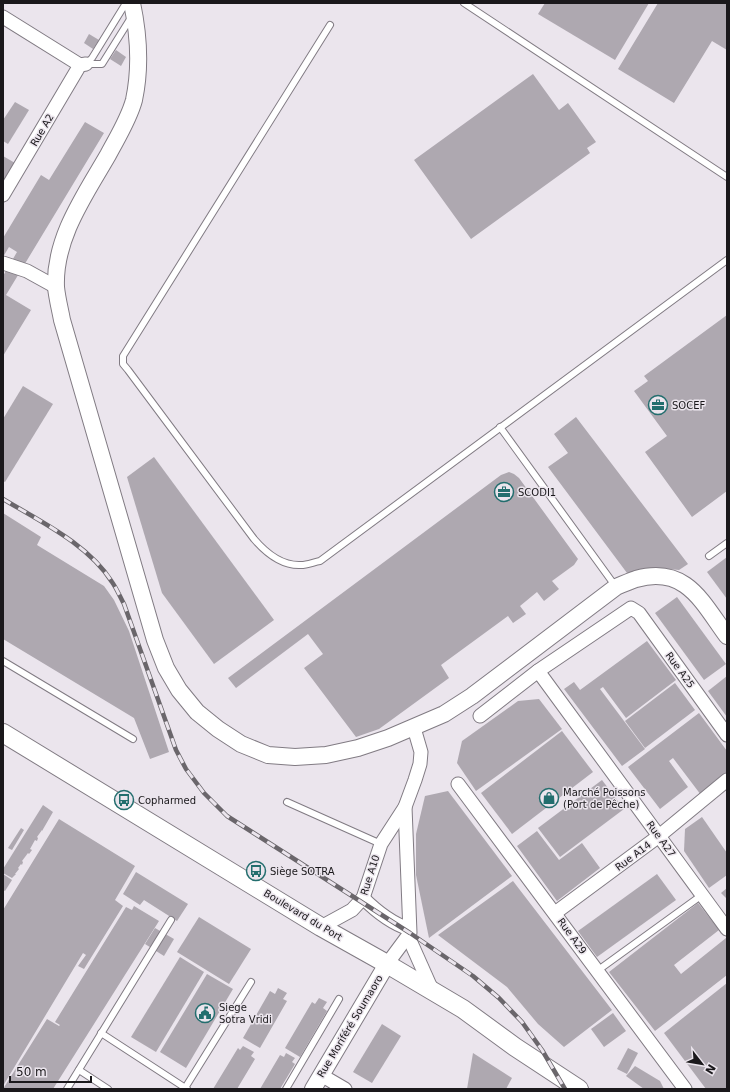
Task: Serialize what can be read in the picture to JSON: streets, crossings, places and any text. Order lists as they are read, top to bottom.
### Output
{
  "streets": {
    "main road": ["Boulevard du Port"],
    "street": [
      "Rue A2",
      "Rue A25",
      "Rue A27",
      "Rue A14",
      "Rue A10",
      "Rue A29",
      "Rue Moriféré Soumaoro"
    ]
  },
  "crossings": [
    ["Rue A25", "Rue A27"],
    ["Rue A27", "Rue A14"],
    ["Rue A14", "Rue A29"],
    ["Rue A10", "Boulevard du Port"],
    ["Boulevard du Port", "Rue Moriféré Soumaoro"]
  ],
  "places": {
    "office": ["SOCEF", "SCODI1"],
    "shop": ["Marché Poissons (Port de Pêche)"],
    "bus stop": ["Copharmed", "Siège SOTRA"],
    "public building": ["Siege Sotra Vridi"]
  },
  "scale_bar": "50 m",
  "north": "bottom right"
}
